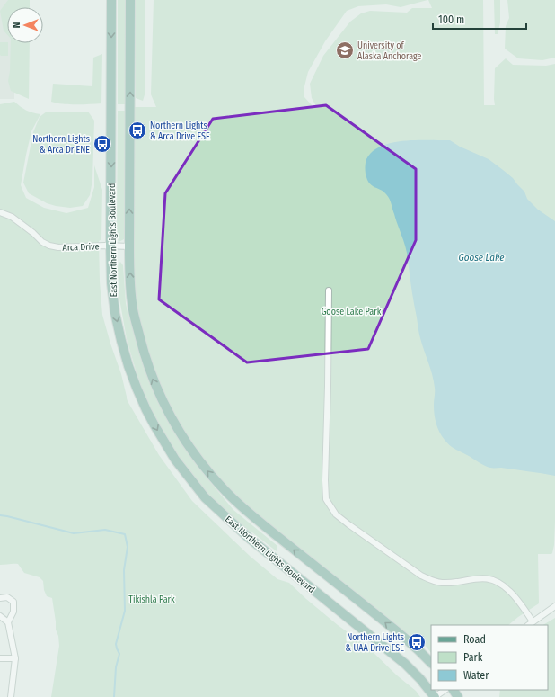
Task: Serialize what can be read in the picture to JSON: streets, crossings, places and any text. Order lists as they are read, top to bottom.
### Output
{
  "streets": {
    "main road": ["East Northern Lights Boulevard"],
    "street": ["Arca Drive"]
  },
  "crossings": [
    ["East Northern Lights Boulevard", "Arca Drive"]
  ],
  "water": ["Goose Lake"],
  "parks": ["Goose Lake Park", "Tikishla Park"],
  "places": {
    "school or university": ["University of Alaska Anchorage"],
    "bus stop": ["Northern Lights & Arca Drive ESE", "Northern Lights & Arca Dr ENE", "Northern Lights & UAA Drive ESE"]
  },
  "legend": ["Road", "Park", "Water"],
  "scale_bar": "100 m",
  "north": "left"
}
